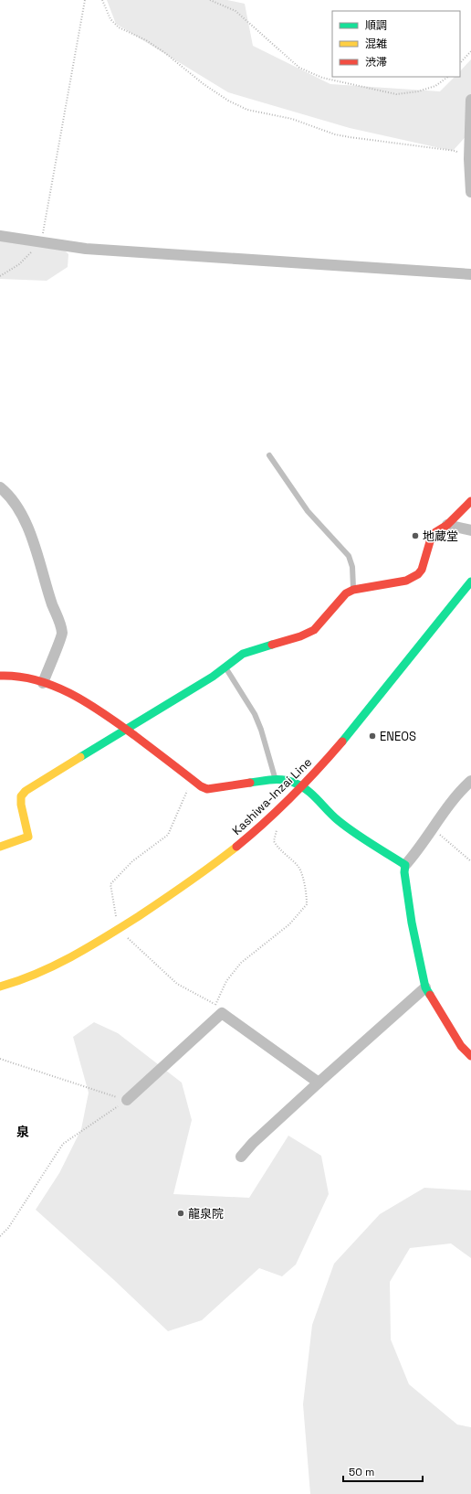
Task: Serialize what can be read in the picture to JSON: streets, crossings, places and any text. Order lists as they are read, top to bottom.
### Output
{
  "streets": {
    "street": ["Kashiwa-Inzai Line"]
  },
  "districts": ["泉"],
  "places": ["地蔵堂", "ENEOS", "龍泉院"],
  "legend": ["順調", "混雑", "渋滞"],
  "scale_bar": "50 m"
}
